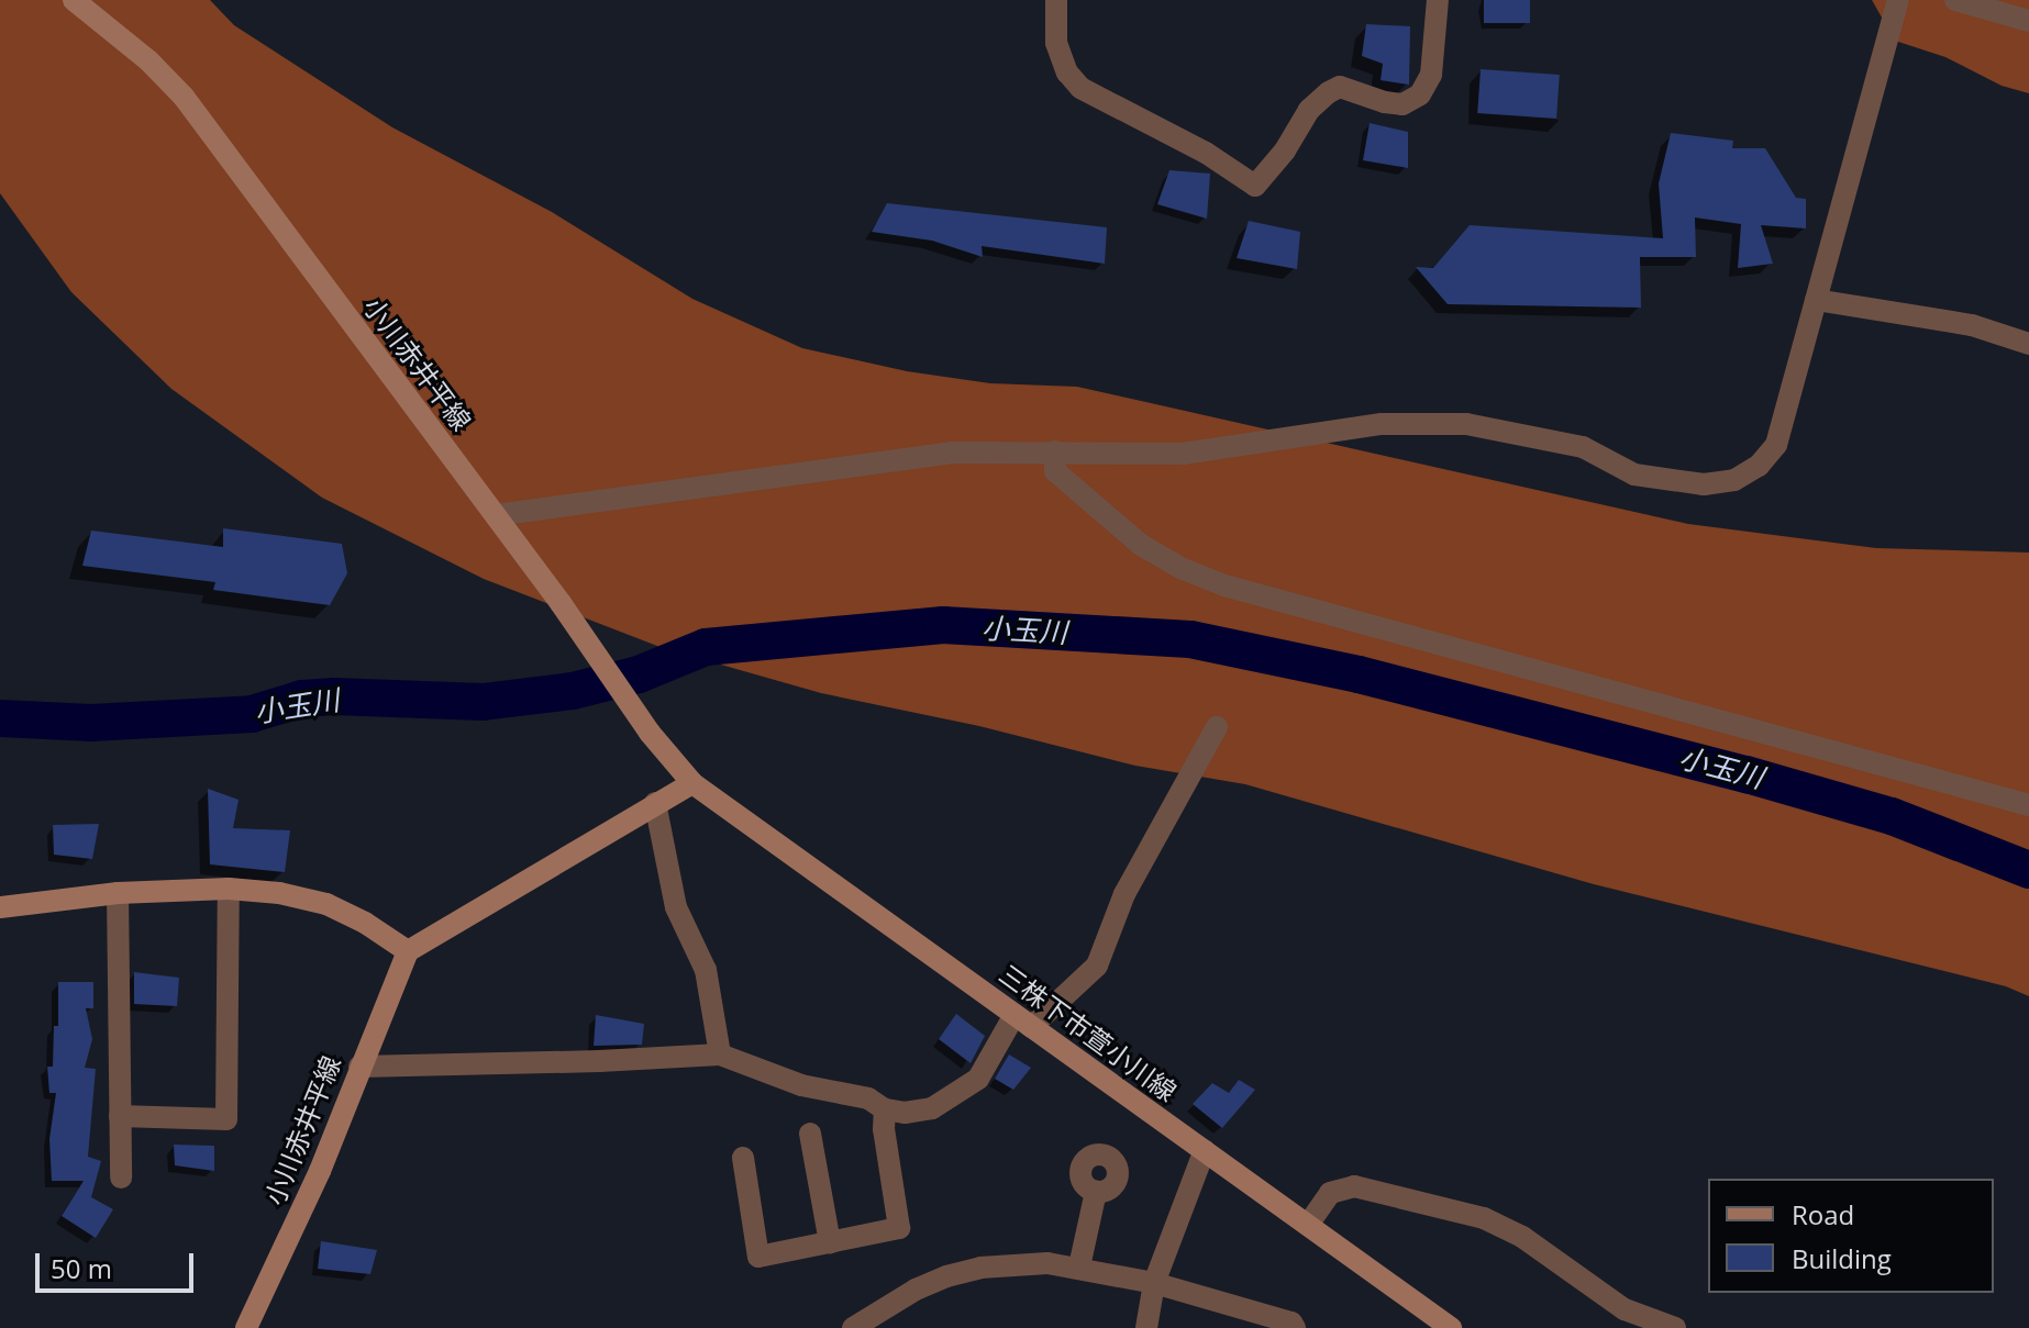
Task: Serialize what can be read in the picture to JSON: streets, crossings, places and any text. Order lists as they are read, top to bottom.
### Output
{
  "streets": {
    "main road": ["小川赤井平線", "三株下市萱小川線"]
  },
  "crossings": [
    ["小川赤井平線", "三株下市萱小川線"]
  ],
  "water": ["小玉川"],
  "legend": ["Road", "Building"],
  "scale_bar": "50 m"
}
